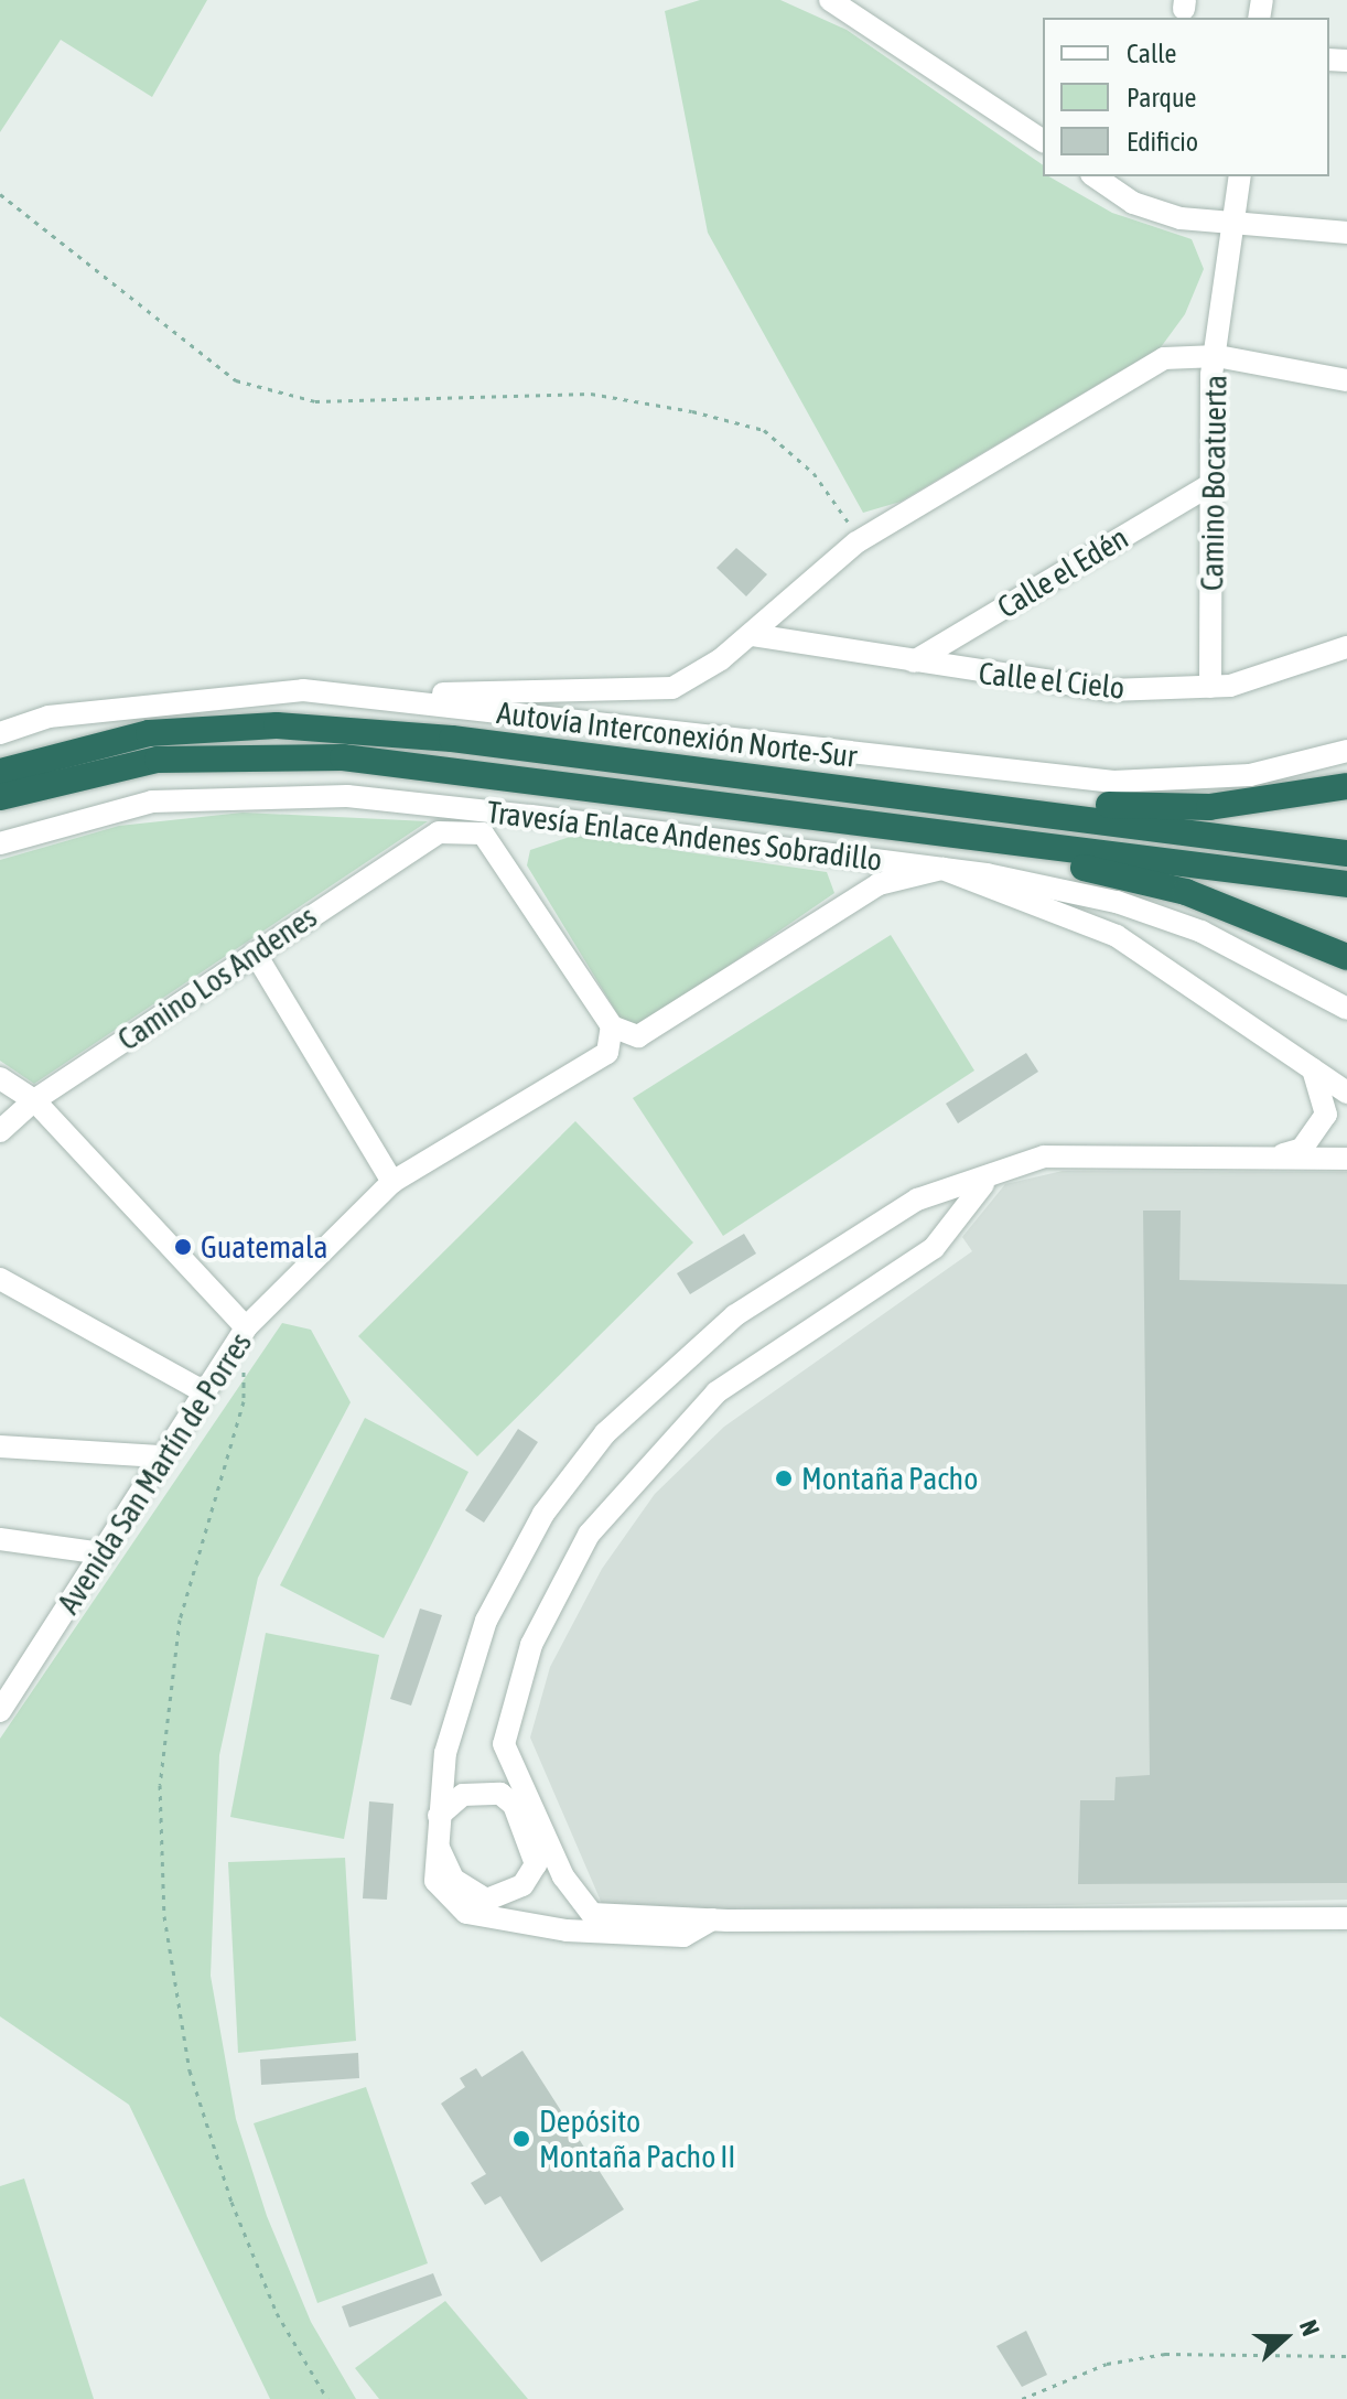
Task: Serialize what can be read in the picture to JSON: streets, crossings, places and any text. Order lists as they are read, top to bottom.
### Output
{
  "streets": {
    "highway": ["Autovía Interconexión Norte-Sur"],
    "street": [
      "Camino Bocatuerta",
      "Calle el Edén",
      "Calle el Cielo",
      "Travesía Enlace Andenes Sobradillo",
      "Camino Los Andenes",
      "Avenida San Martín de Porres"
    ]
  },
  "crossings": [
    ["Camino Bocatuerta", "Calle el Edén"],
    ["Camino Bocatuerta", "Calle el Cielo"],
    ["Calle el Edén", "Calle el Cielo"],
    ["Camino Los Andenes", "Avenida San Martín de Porres"]
  ],
  "places": ["Guatemala", "Montaña Pacho", "Depósito Montaña Pacho II"],
  "legend": ["Calle", "Parque", "Edificio"],
  "north": "right"
}
